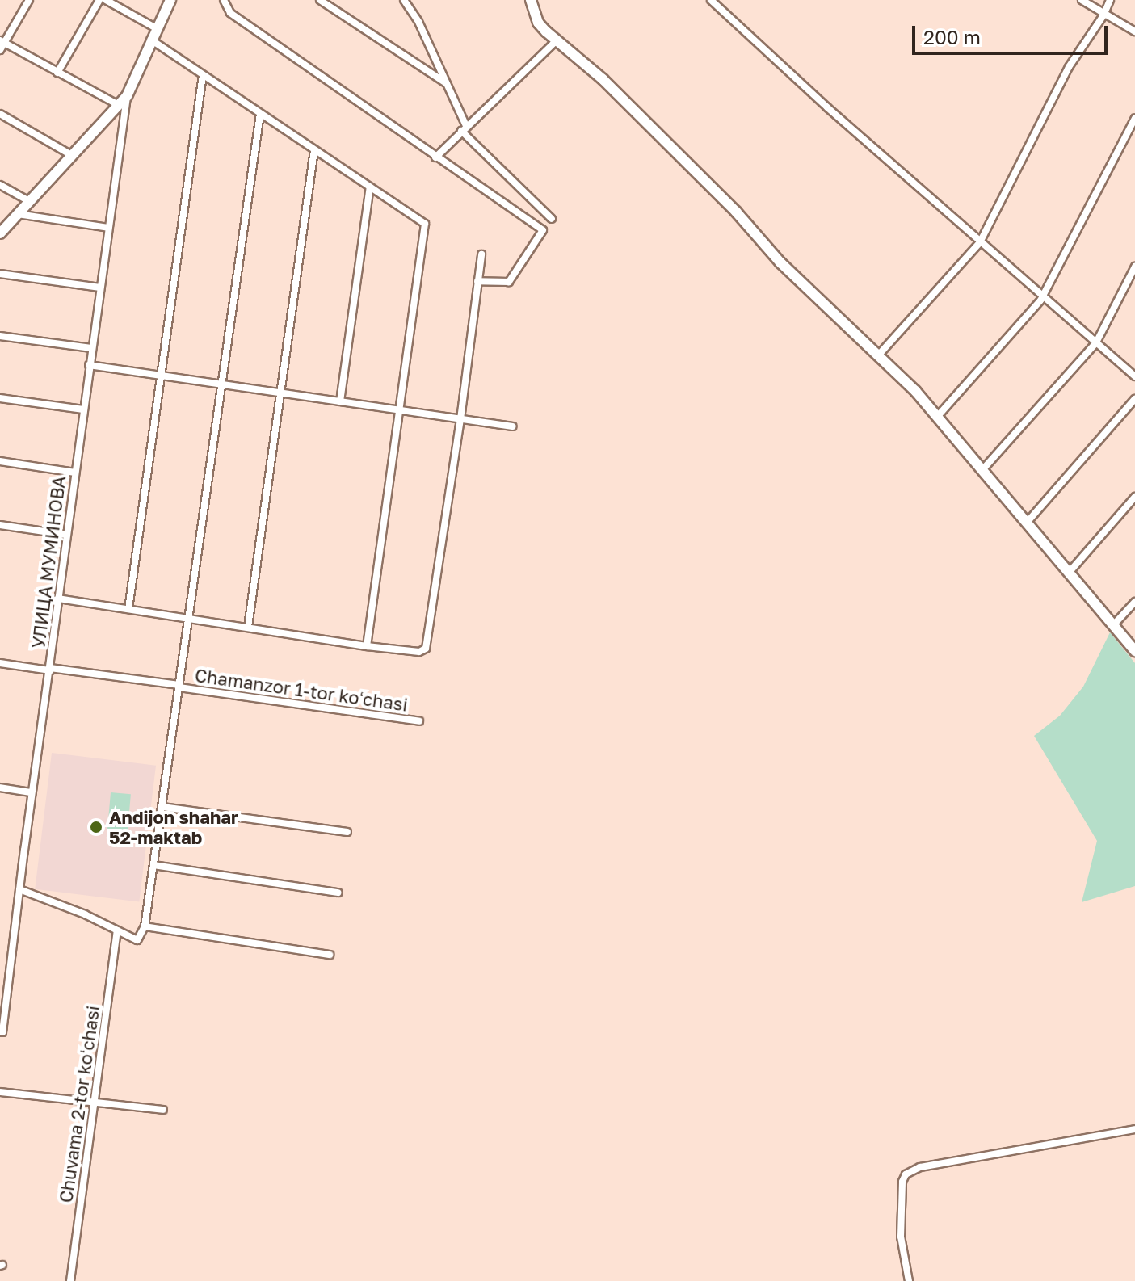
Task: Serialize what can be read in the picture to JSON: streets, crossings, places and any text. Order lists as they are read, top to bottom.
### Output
{
  "streets": {
    "street": ["УЛИЦА МУМИНОВА", "Chamanzor 1-tor koʻchasi", "Chuvama 2-tor koʻchasi"]
  },
  "crossings": [
    ["УЛИЦА МУМИНОВА", "Chamanzor 1-tor koʻchasi"]
  ],
  "places": ["Andijon shahar 52-maktab"],
  "scale_bar": "200 m"
}
